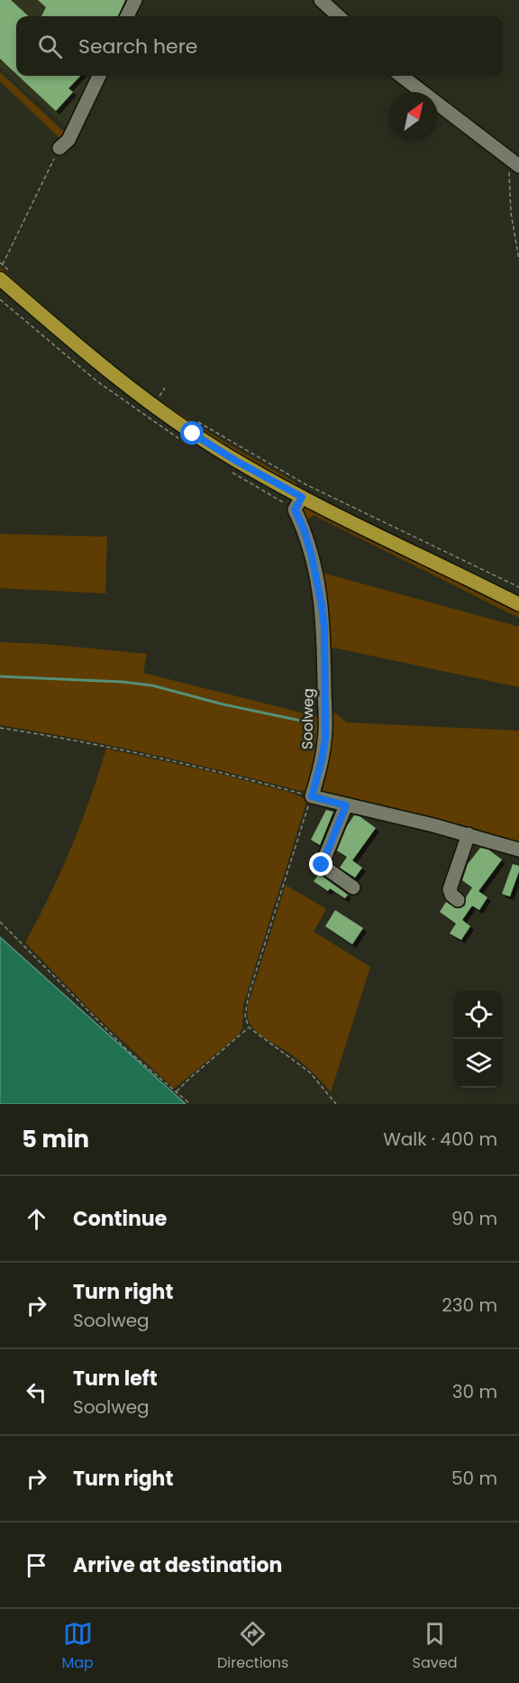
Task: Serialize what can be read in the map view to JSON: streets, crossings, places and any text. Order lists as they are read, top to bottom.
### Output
{
  "streets": {
    "street": ["Soolweg"]
  },
  "north": "top right",
  "page": {
    "search": "Search here",
    "heading": ["5 min", "Walk · 400 m"],
    "list": [
      ["Continue", "90 m"],
      ["Turn right", "Soolweg", "230 m"],
      ["Turn left", "Soolweg", "30 m"],
      ["Turn right", "50 m"],
      "Arrive at destination"
    ],
    "nav": ["Map", "Directions", "Saved"]
  }
}
